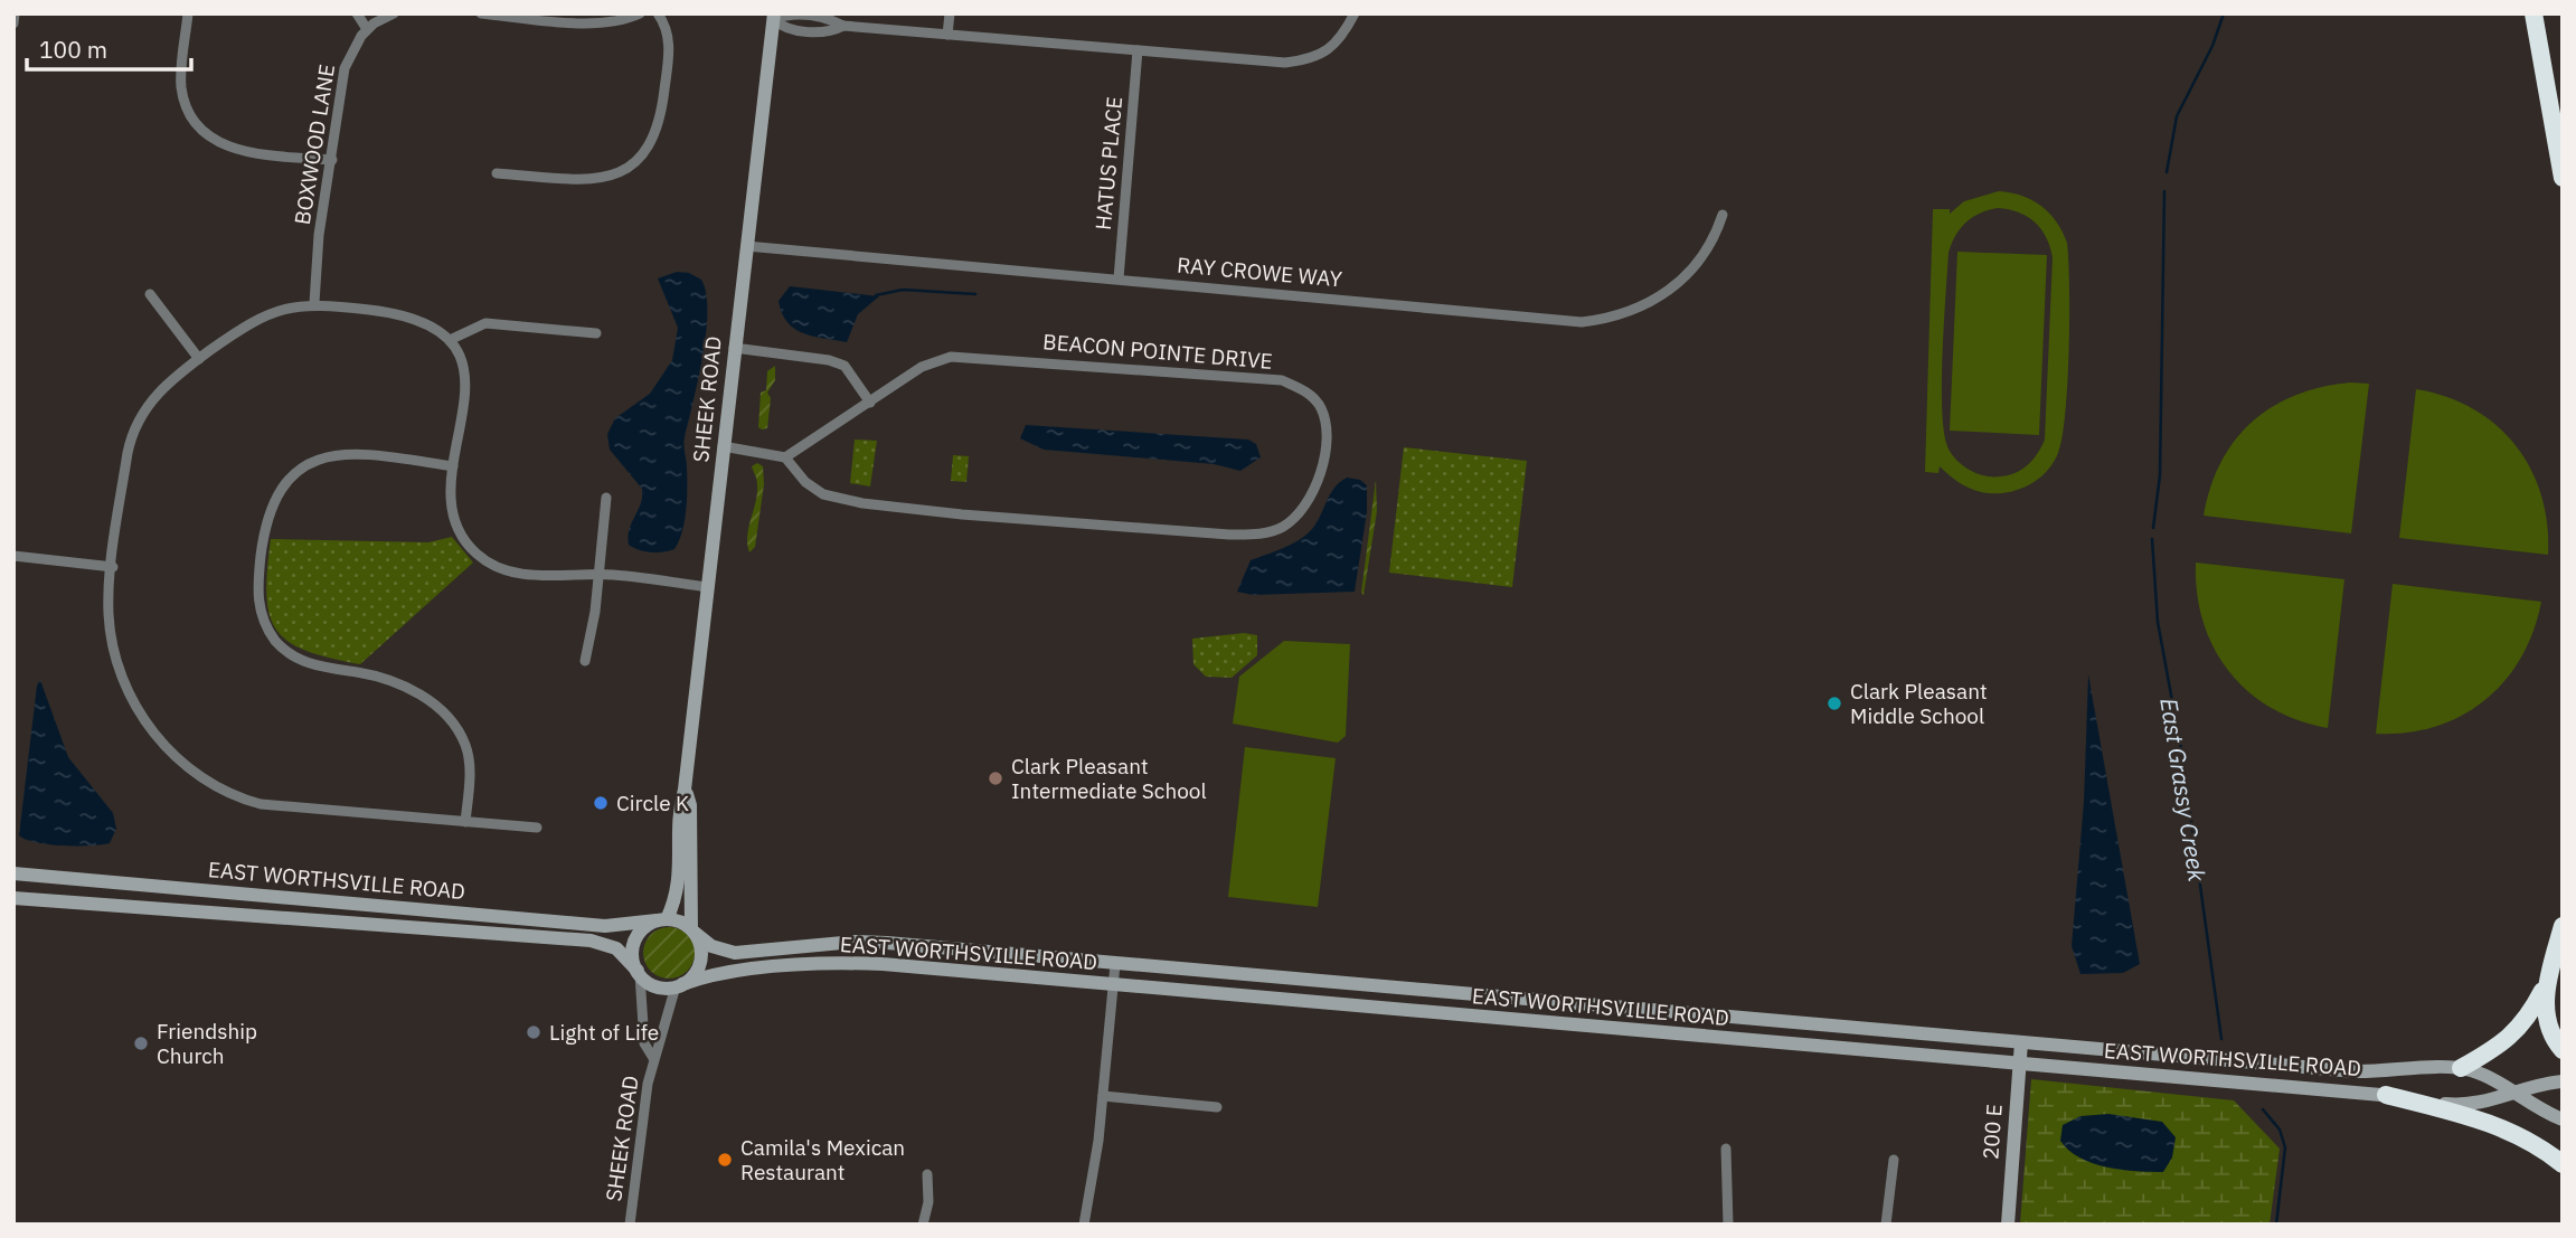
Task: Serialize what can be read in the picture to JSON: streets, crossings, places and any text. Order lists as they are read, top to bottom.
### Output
{
  "streets": {
    "main road": ["SHEEK ROAD", "EAST WORTHSVILLE ROAD", "200 E"],
    "street": [
      "BOXWOOD LANE",
      "HATUS PLACE",
      "RAY CROWE WAY",
      "BEACON POINTE DRIVE"
    ]
  },
  "crossings": [
    ["HATUS PLACE", "RAY CROWE WAY"],
    ["RAY CROWE WAY", "SHEEK ROAD"],
    ["SHEEK ROAD", "EAST WORTHSVILLE ROAD"],
    ["EAST WORTHSVILLE ROAD", "200 E"]
  ],
  "water": ["East Grassy Creek"],
  "places": [
    "Clark Pleasant Middle School",
    "Clark Pleasant Intermediate School",
    "Circle K",
    "Light of Life",
    "Friendship Church",
    "Camila's Mexican Restaurant"
  ],
  "scale_bar": "100 m"
}
